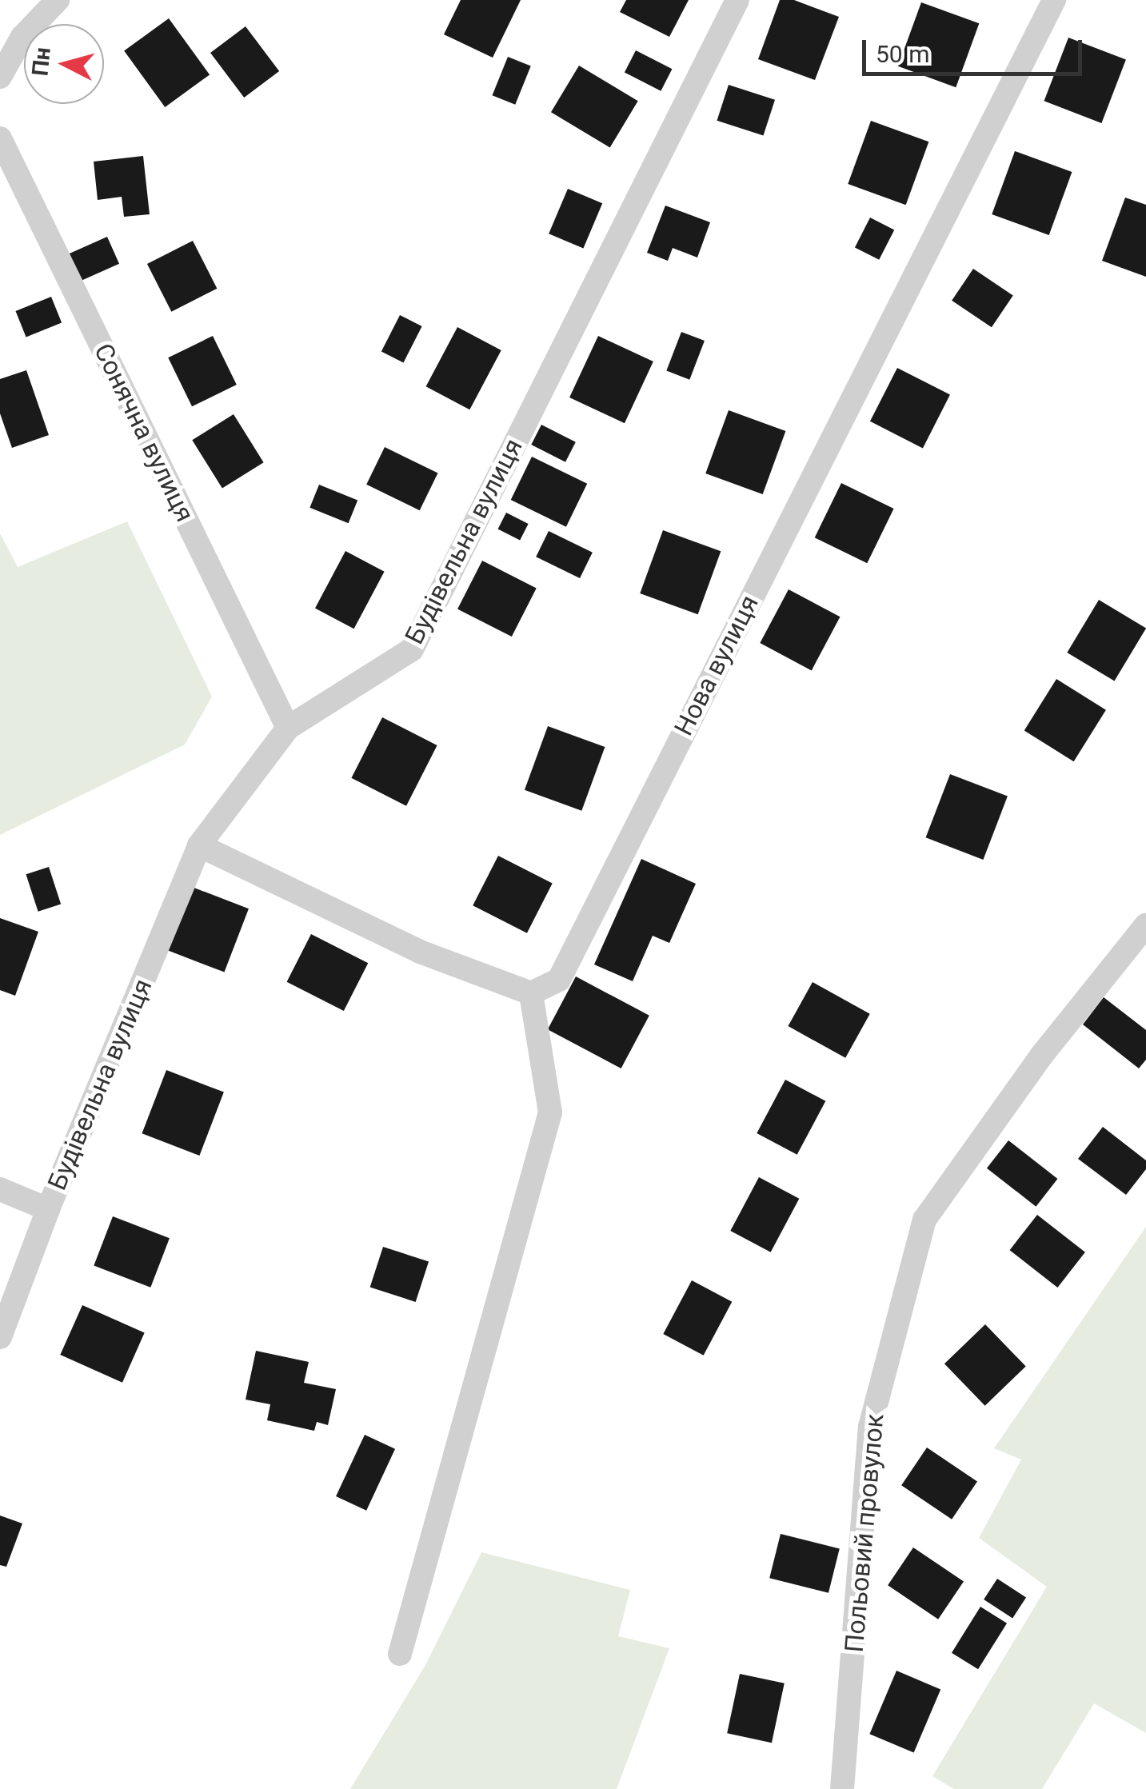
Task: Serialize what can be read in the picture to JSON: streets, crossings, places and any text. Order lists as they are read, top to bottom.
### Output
{
  "streets": {
    "street": [
      "Сонячна вулиця",
      "Будівельна вулиця",
      "Нова вулиця",
      "Польовий провулок"
    ]
  },
  "crossings": [
    ["Сонячна вулиця", "Будівельна вулиця"]
  ],
  "scale_bar": "50 m",
  "north": "left"
}
